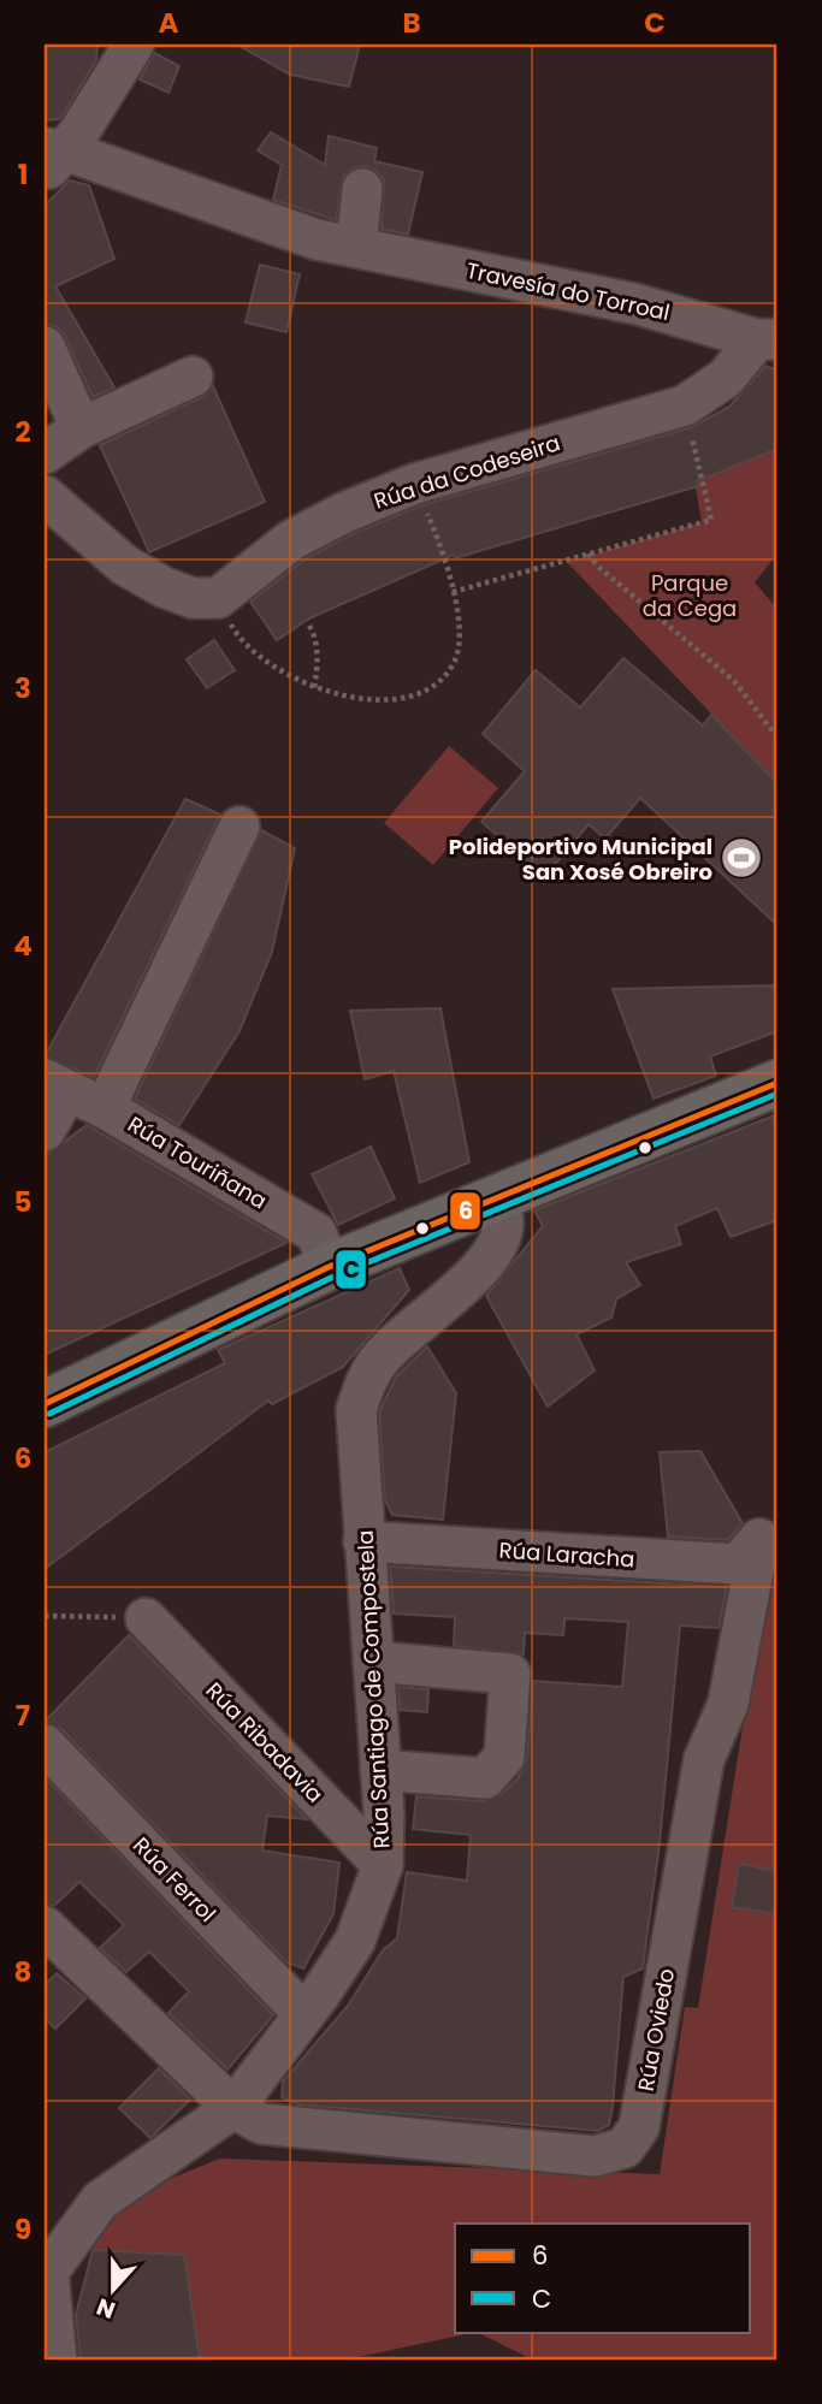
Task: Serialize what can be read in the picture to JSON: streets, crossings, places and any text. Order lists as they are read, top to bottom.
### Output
{
  "streets": {
    "street": [
      "Travesía do Torroal",
      "Rúa da Codeseira",
      "Rúa Touriñana",
      "Rúa Laracha",
      "Rúa Santiago de Compostela",
      "Rúa Ribadavia",
      "Rúa Ferrol",
      "Rúa Oviedo"
    ]
  },
  "crossings": [
    ["Travesía do Torroal", "Rúa da Codeseira"],
    ["Rúa Laracha", "Rúa Santiago de Compostela"],
    ["Rúa Laracha", "Rúa Oviedo"],
    ["Rúa Santiago de Compostela", "Rúa Ribadavia"],
    ["Rúa Santiago de Compostela", "Rúa Ferrol"],
    ["Rúa Santiago de Compostela", "Rúa Oviedo"]
  ],
  "parks": ["Parque da Cega"],
  "places": {
    "sports": ["Polideportivo Municipal San Xosé Obreiro"]
  },
  "lines": ["transit line 6", "transit line C"],
  "legend": ["6", "C"],
  "north": "bottom",
  "grid": {
    "columns": ["A", "B", "C"],
    "rows": [
      "1",
      "2",
      "3",
      "4",
      "5",
      "6",
      "7",
      "8",
      "9"
    ]
  }
}
